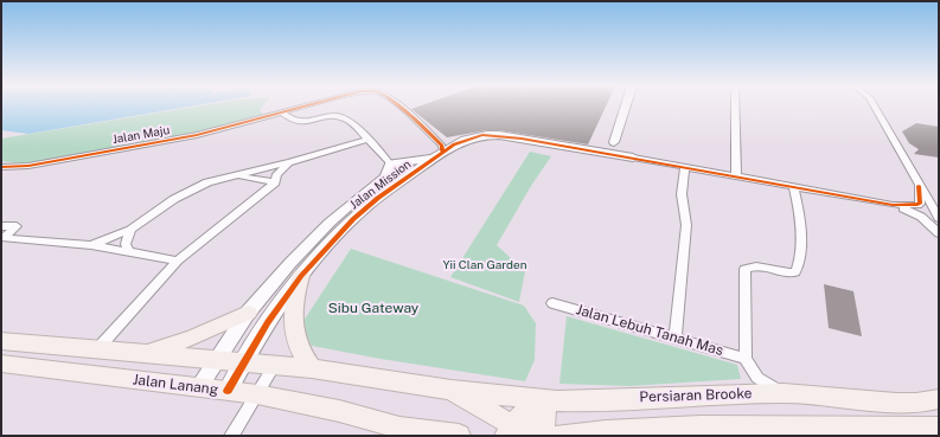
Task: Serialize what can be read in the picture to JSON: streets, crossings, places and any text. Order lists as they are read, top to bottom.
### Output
{
  "streets": {
    "main road": ["Jalan Lanang", "Persiaran Brooke"],
    "street": ["Jalan Maju", "Jalan Mission", "Jalan Lebuh Tanah Mas"]
  },
  "crossings": [
    ["Jalan Mission", "Jalan Lanang"]
  ],
  "parks": ["Yii Clan Garden", "Sibu Gateway"]
}
